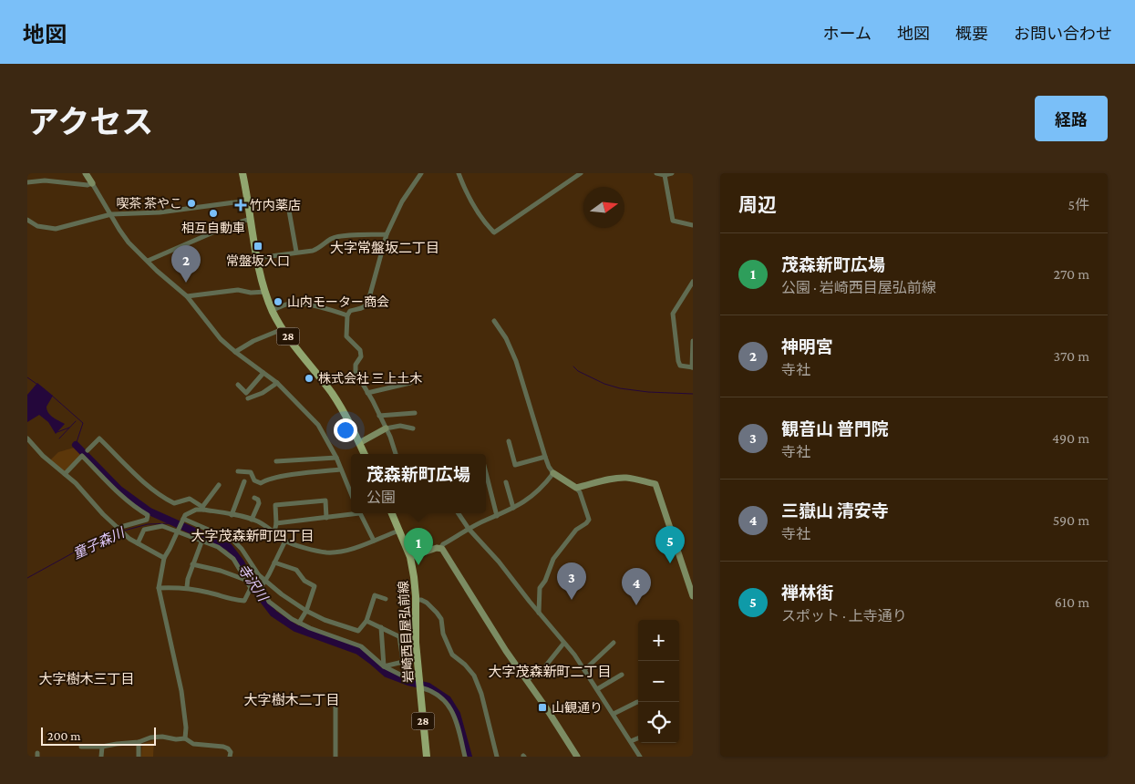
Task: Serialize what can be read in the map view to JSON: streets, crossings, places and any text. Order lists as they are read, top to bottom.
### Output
{
  "streets": {
    "main road": ["28", "岩崎西目屋弘前線"]
  },
  "districts": [
    "大字常盤坂二丁目",
    "大字茂森新町四丁目",
    "大字茂森新町二丁目",
    "大字樹木三丁目",
    "大字樹木二丁目"
  ],
  "water": ["童子森川", "寺沢川"],
  "places": {
    "other": [
      "喫茶 茶やこ",
      "相互自動車",
      "山内モーター商会",
      "株式会社 三上土木"
    ],
    "health": ["竹内薬店"],
    "transit": ["常盤坂入口", "山観通り"]
  },
  "scale_bar": "200 m",
  "north": "right",
  "page": {
    "header": "地図",
    "nav": [
      "ホーム",
      "地図",
      "概要",
      "お問い合わせ"
    ],
    "title": "アクセス",
    "buttons": "経路",
    "heading": ["周辺", "5件"],
    "list": [
      {
        "mark": "1",
        "name": "茂森新町広場",
        "note": "公園 · 岩崎西目屋弘前線",
        "value": "270 m"
      },
      {
        "mark": "2",
        "name": "神明宮",
        "note": "寺社",
        "value": "370 m"
      },
      {
        "mark": "3",
        "name": "観音山 普門院",
        "note": "寺社",
        "value": "490 m"
      },
      {
        "mark": "4",
        "name": "三嶽山 清安寺",
        "note": "寺社",
        "value": "590 m"
      },
      {
        "mark": "5",
        "name": "禅林街",
        "note": "スポット · 上寺通り",
        "value": "610 m"
      }
    ],
    "pins": [
      "2",
      "5",
      "1",
      "3",
      "4"
    ],
    "popup": ["茂森新町広場", "公園"],
    "map_buttons": ["+", "−"],
    "scale": "200 m"
  }
}
